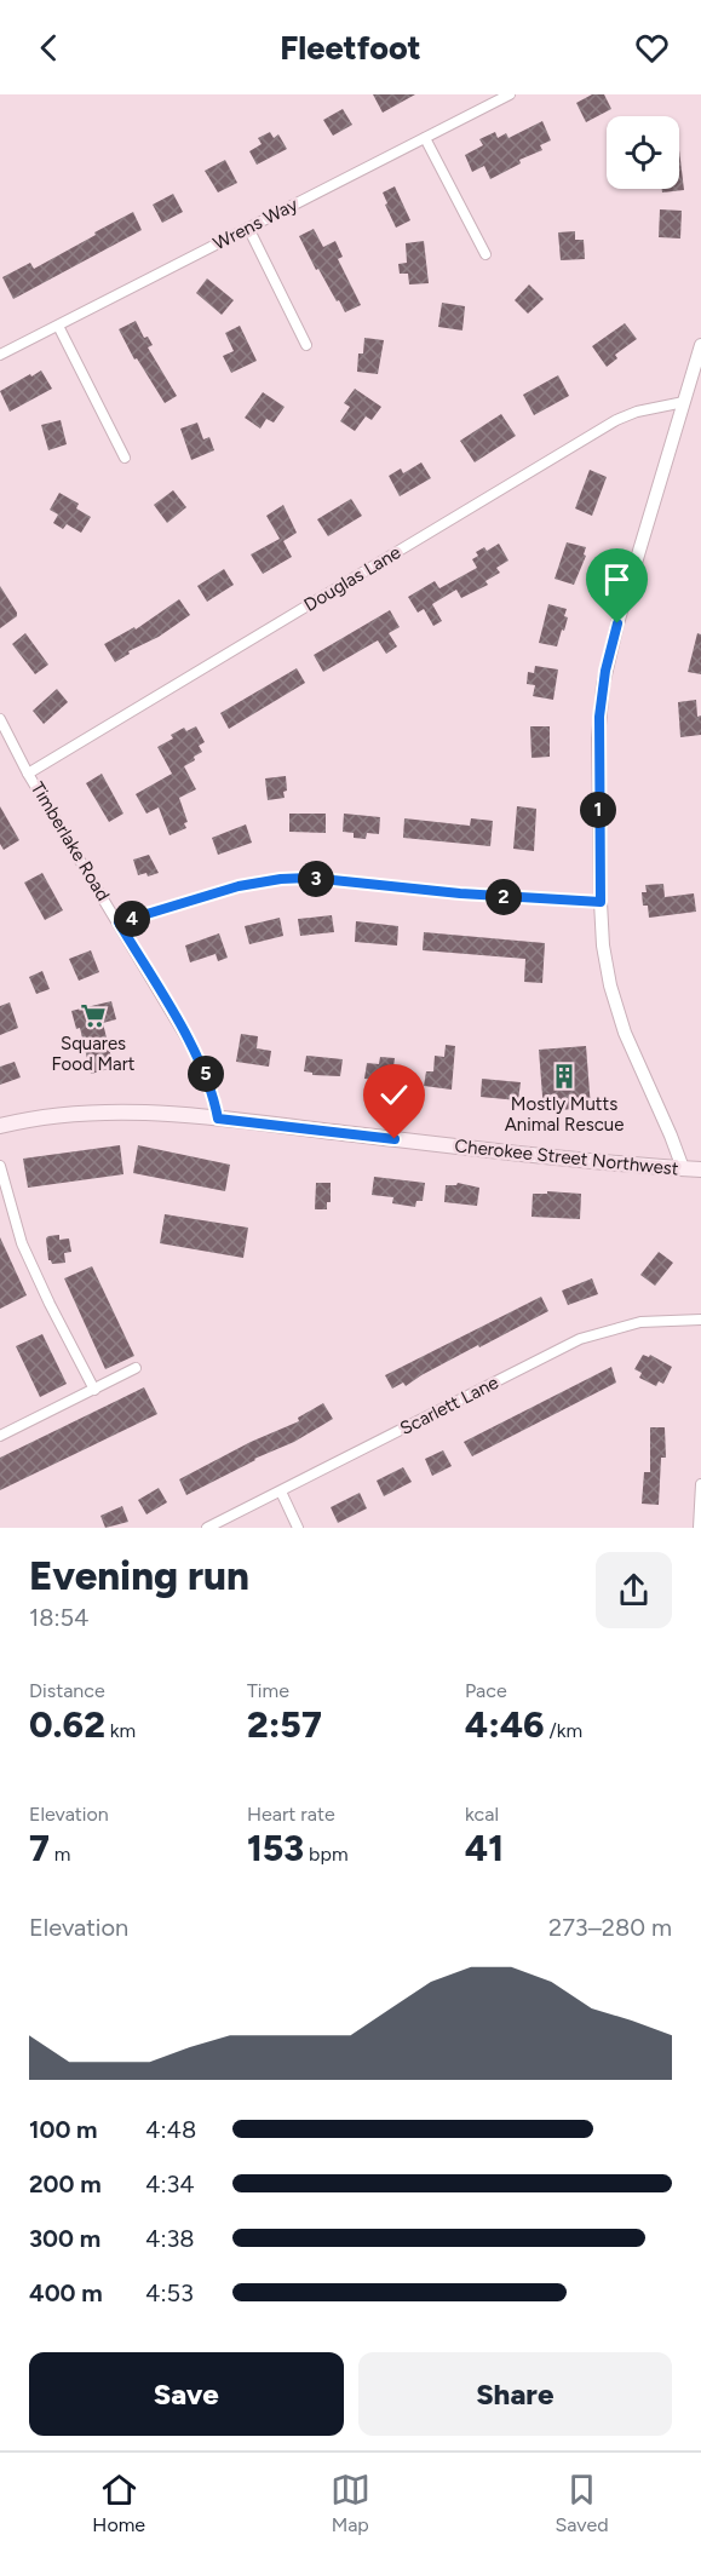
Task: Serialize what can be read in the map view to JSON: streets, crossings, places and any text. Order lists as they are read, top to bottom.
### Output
{
  "streets": {
    "main road": ["Cherokee Street Northwest"],
    "street": [
      "Wrens Way",
      "Douglas Lane",
      "Timberlake Road",
      "Scarlett Lane"
    ]
  },
  "crossings": [
    ["Douglas Lane", "Timberlake Road"],
    ["Timberlake Road", "Cherokee Street Northwest"]
  ],
  "places": {
    "supermarket": ["Squares Food Mart"],
    "building": ["Mostly Mutts Animal Rescue"]
  },
  "page": {
    "header": "Fleetfoot",
    "pins": [
      "1",
      "3",
      "2",
      "4",
      "5"
    ],
    "heading": ["Evening run", "18:54"],
    "stats": [
      ["Distance", "0.62 km"],
      ["Time", "2:57"],
      ["Pace", "4:46 /km"],
      ["Elevation", "7 m"],
      ["Heart rate", "153 bpm"],
      ["kcal", "41"]
    ],
    "chart": ["Elevation", "273–280 m"],
    "list": [
      {
        "name": "100 m",
        "note": "4:48"
      },
      {
        "name": "200 m",
        "note": "4:34"
      },
      {
        "name": "300 m",
        "note": "4:38"
      },
      {
        "name": "400 m",
        "note": "4:53"
      }
    ],
    "buttons": ["Save", "Share"],
    "tabs": ["Home", "Map", "Saved"]
  }
}
